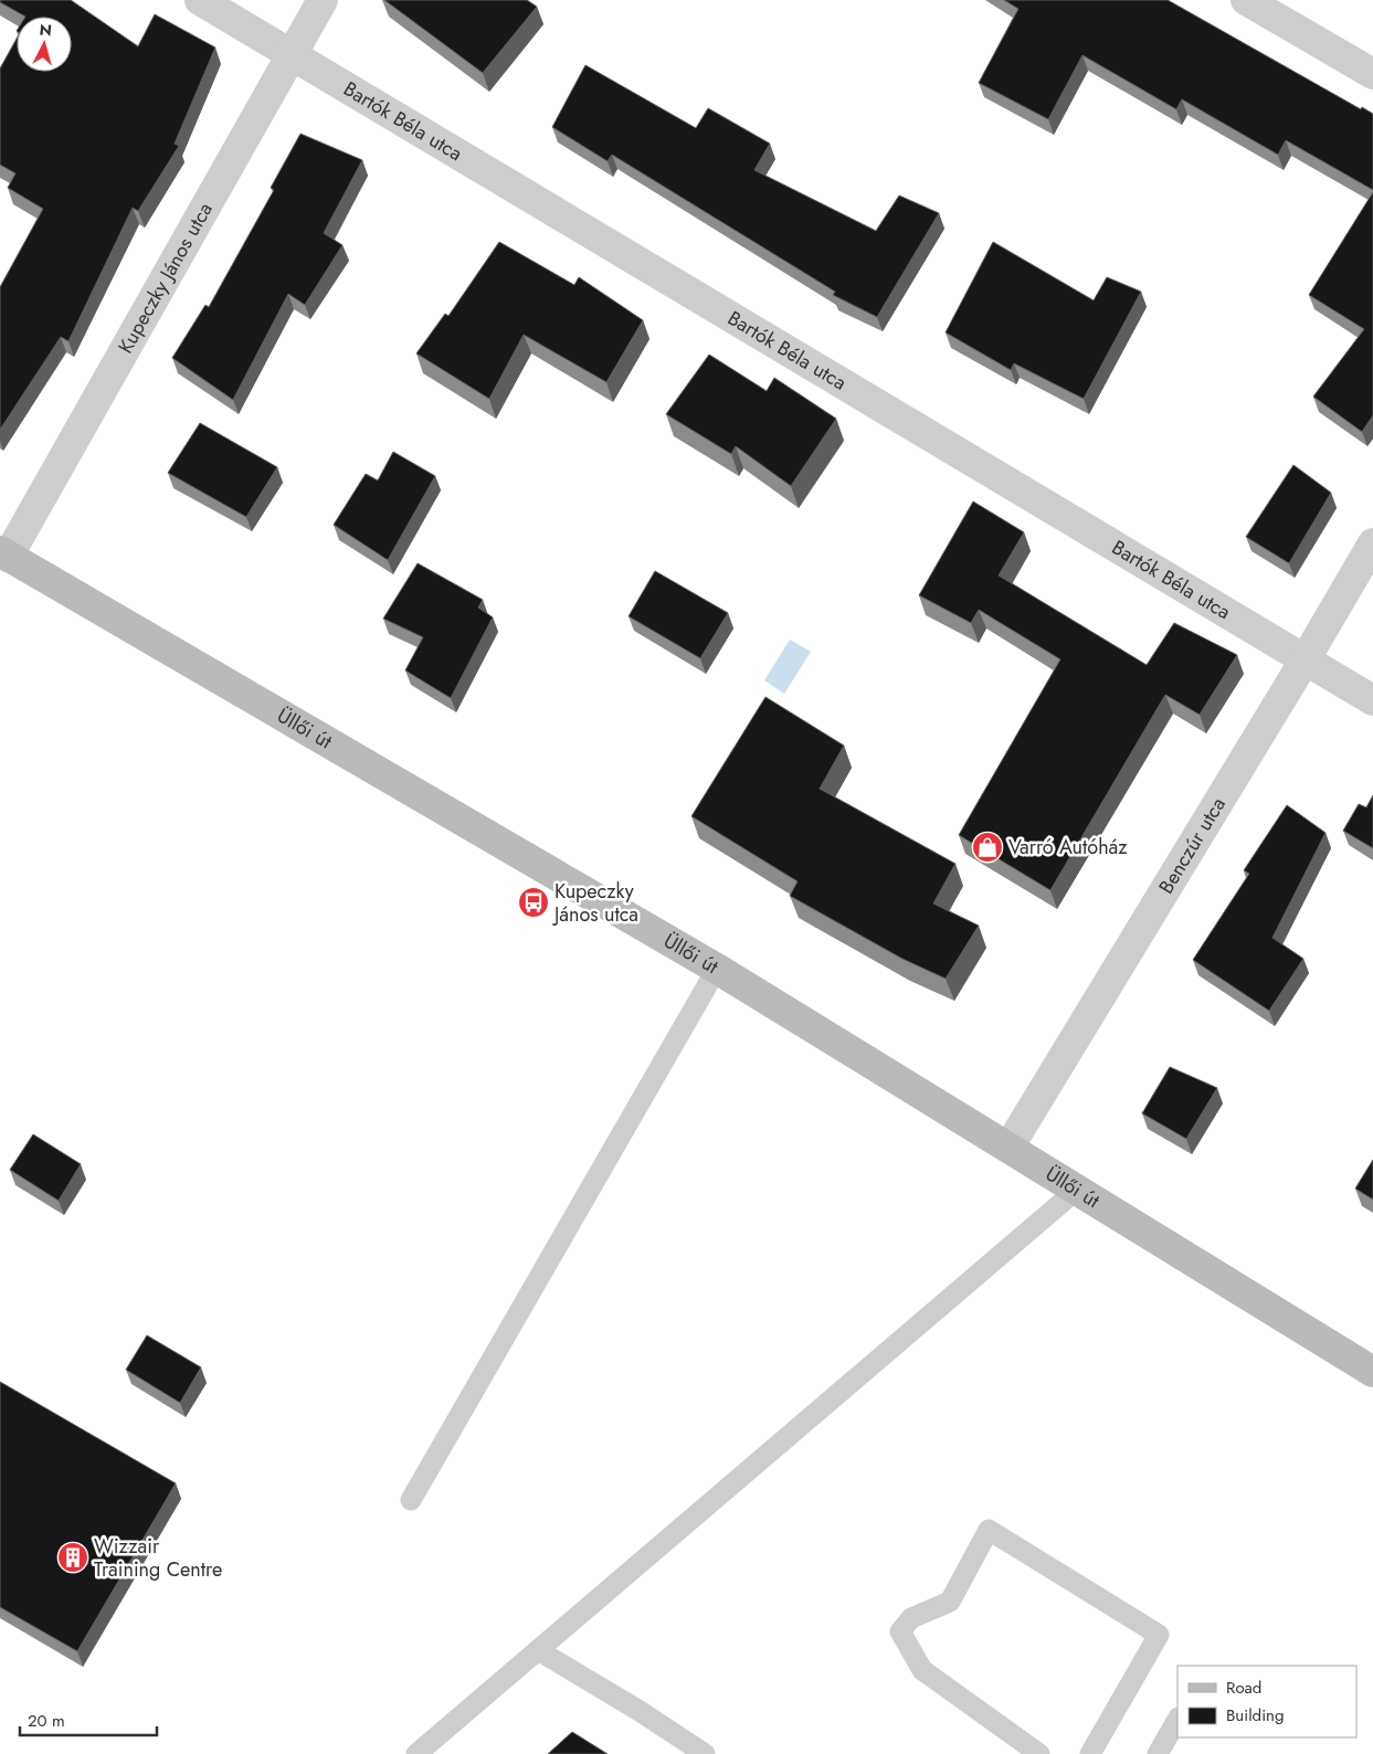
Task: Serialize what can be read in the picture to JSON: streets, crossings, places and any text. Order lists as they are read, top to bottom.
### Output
{
  "streets": {
    "main road": ["Üllői út"],
    "street": ["Bartók Béla utca", "Kupeczky János utca", "Benczúr utca"]
  },
  "crossings": [
    ["Bartók Béla utca", "Kupeczky János utca"],
    ["Bartók Béla utca", "Benczúr utca"],
    ["Kupeczky János utca", "Üllői út"],
    ["Üllői út", "Benczúr utca"]
  ],
  "places": {
    "shop": ["Varró Autóház"],
    "bus stop": ["Kupeczky János utca"],
    "building": ["Wizzair Training Centre"]
  },
  "legend": ["Road", "Building"],
  "scale_bar": "20 m",
  "north": "top"
}
